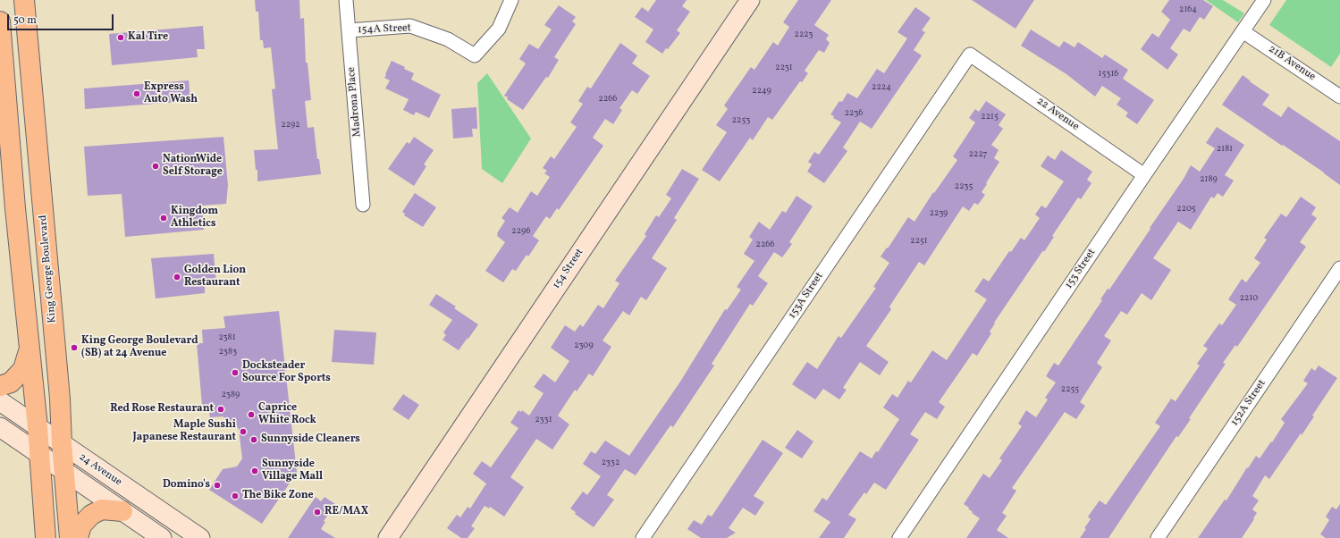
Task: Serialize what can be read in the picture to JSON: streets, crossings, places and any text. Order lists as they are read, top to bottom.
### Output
{
  "streets": {
    "main road": ["King George Boulevard"],
    "street": [
      "154A Street",
      "21B Avenue",
      "Madrona Place",
      "22 Avenue",
      "154 Street",
      "153 Street",
      "153A Street",
      "152A Street",
      "24 Avenue"
    ]
  },
  "crossings": [
    ["154A Street", "Madrona Place"],
    ["21B Avenue", "153 Street"],
    ["22 Avenue", "153 Street"],
    ["22 Avenue", "153A Street"],
    ["King George Boulevard", "24 Avenue"]
  ],
  "places": [
    "Kal Tire",
    "Express Auto Wash",
    "NationWide Self Storage",
    "Kingdom Athletics",
    "Golden Lion Restaurant",
    "King George Boulevard (SB) at 24 Avenue",
    "Docksteader Source For Sports",
    "Red Rose Restaurant",
    "Caprice White Rock",
    "Maple Sushi Japanese Restaurant",
    "Sunnyside Cleaners",
    "Sunnyside Village Mall",
    "Domino's",
    "The Bike Zone",
    "RE/MAX"
  ],
  "house_numbers": [
    "2164",
    "2223",
    "2231",
    "15316",
    "2224",
    "2249",
    "2266",
    "2236",
    "2215",
    "2253",
    "2292",
    "2181",
    "2227",
    "2189",
    "2235",
    "2205",
    "2239",
    "2296",
    "2251",
    "2266",
    "2210",
    "2381",
    "2309",
    "2383",
    "2255",
    "2389",
    "2331",
    "2332"
  ],
  "scale_bar": "50 m"
}
